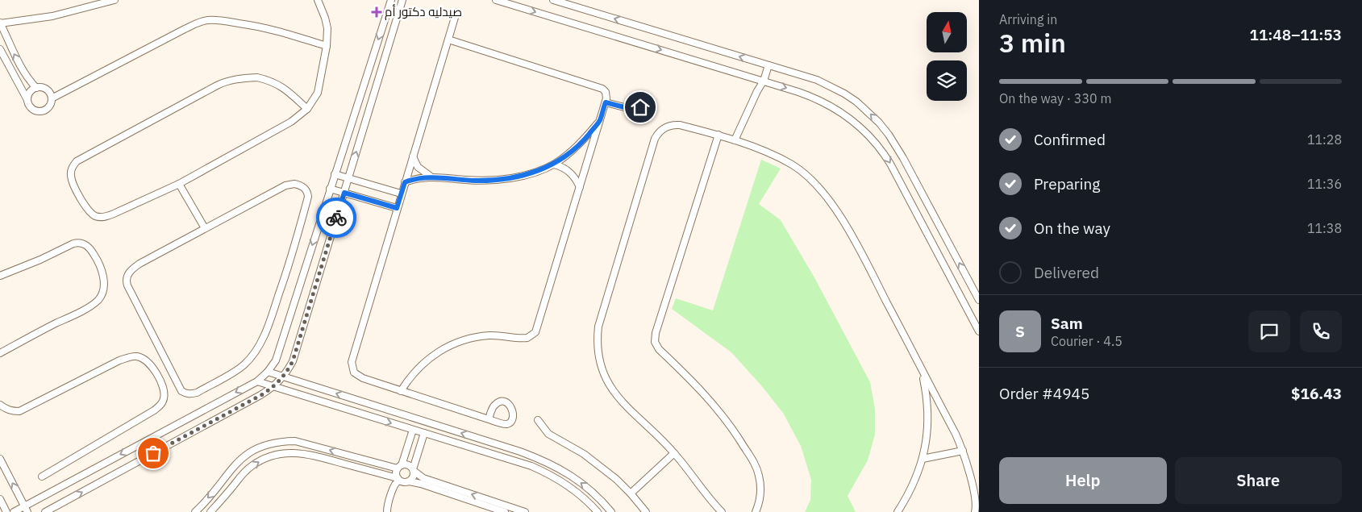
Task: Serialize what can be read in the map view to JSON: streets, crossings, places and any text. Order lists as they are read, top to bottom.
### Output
{
  "places": {
    "health": ["صيدليه دكتور أم"]
  },
  "north": "top",
  "page": {
    "heading": ["3 min", "Arriving in", "11:48–11:53"],
    "panel": [
      "Sam",
      "Courier · 4.5",
      "Order #4945",
      "$16.43"
    ],
    "bar": "On the way · 330 m",
    "list": [
      ["Confirmed", "11:28"],
      ["Preparing", "11:36"],
      ["On the way", "11:38"],
      "Delivered"
    ],
    "round": "S",
    "buttons": ["Help", "Share"]
  }
}
